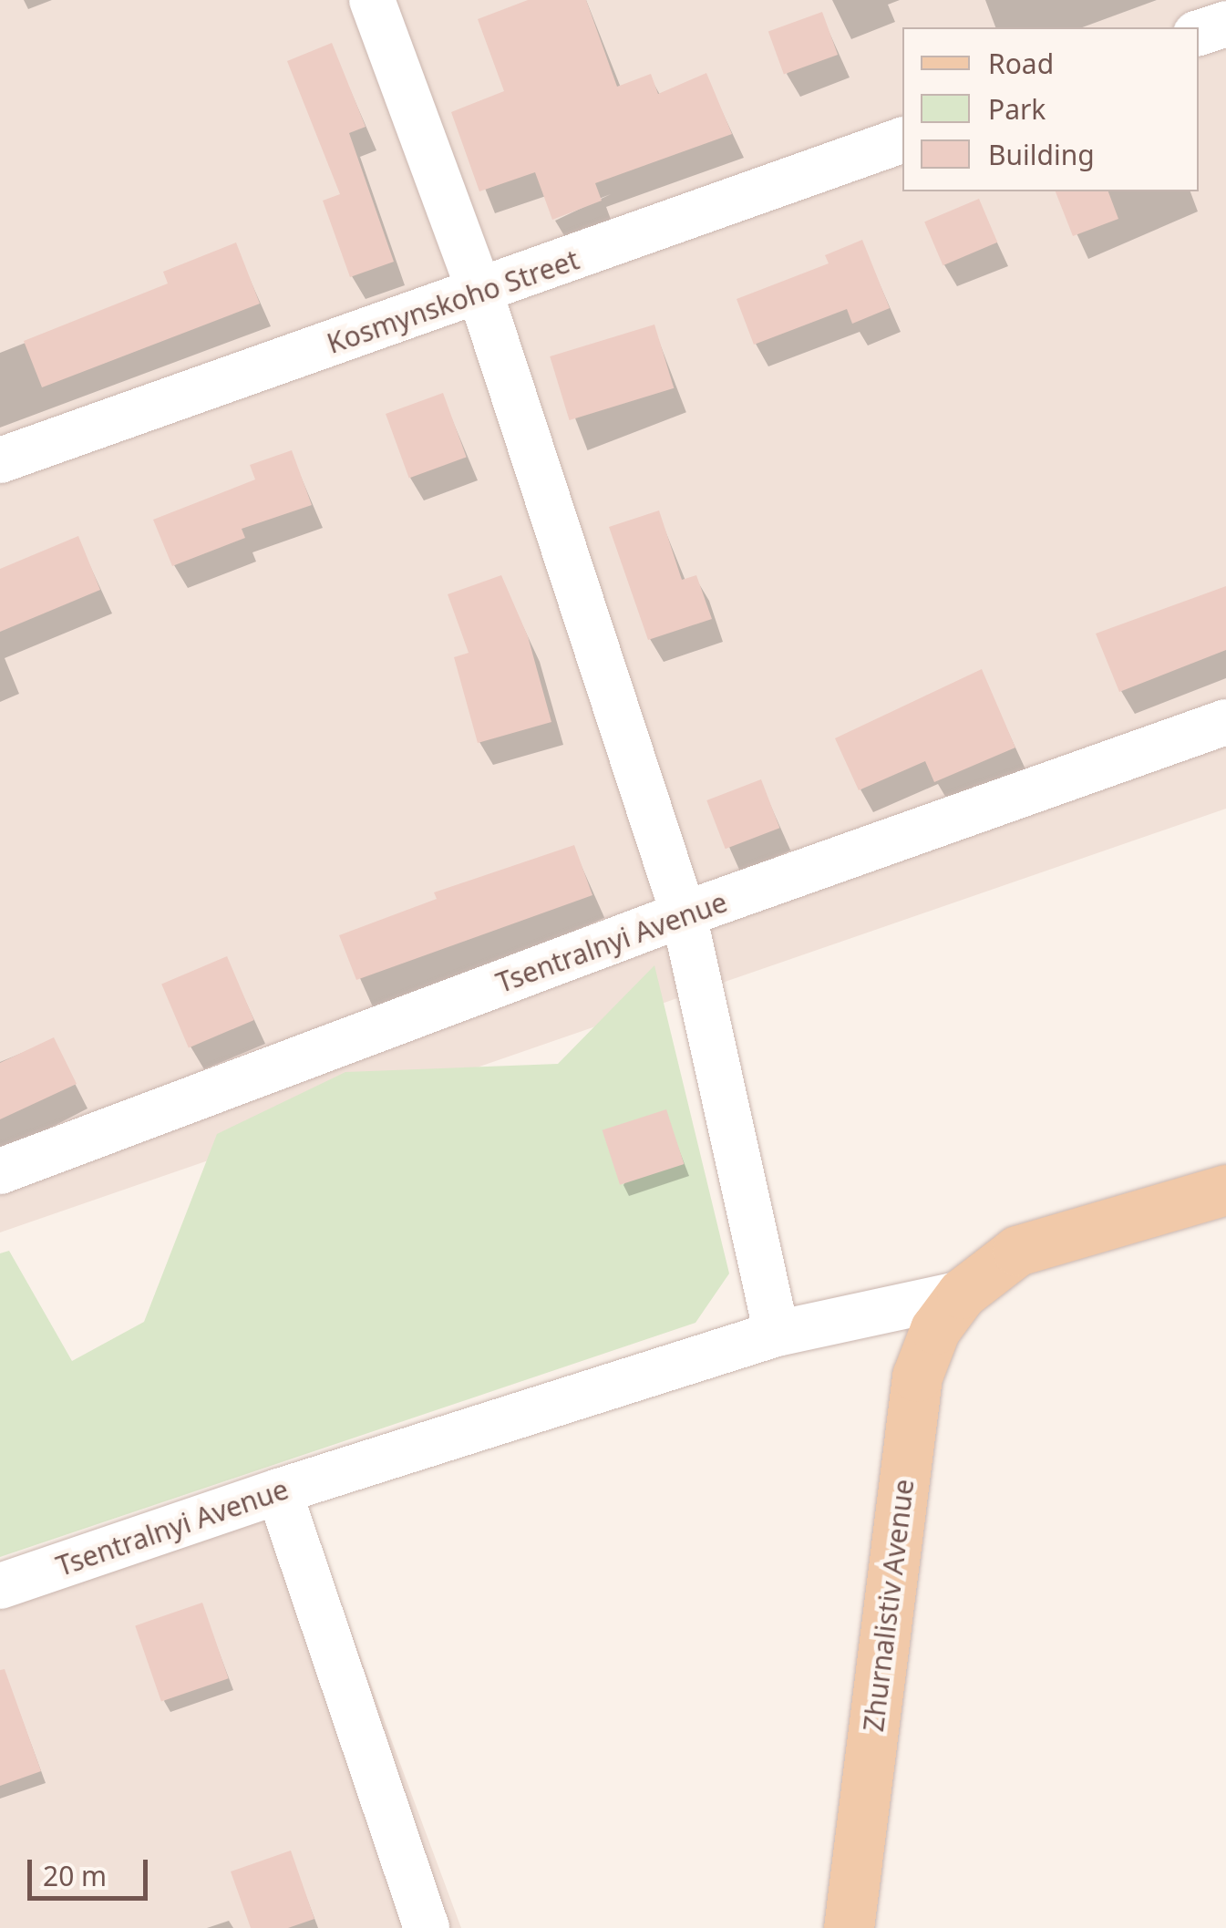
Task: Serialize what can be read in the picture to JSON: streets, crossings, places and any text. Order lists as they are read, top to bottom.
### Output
{
  "streets": {
    "main road": ["Tsentralnyi Avenue", "Zhurnalistiv Avenue"],
    "street": ["Kosmynskoho Street"]
  },
  "crossings": [
    ["Tsentralnyi Avenue", "Zhurnalistiv Avenue"]
  ],
  "legend": ["Road", "Park", "Building"],
  "scale_bar": "20 m"
}
